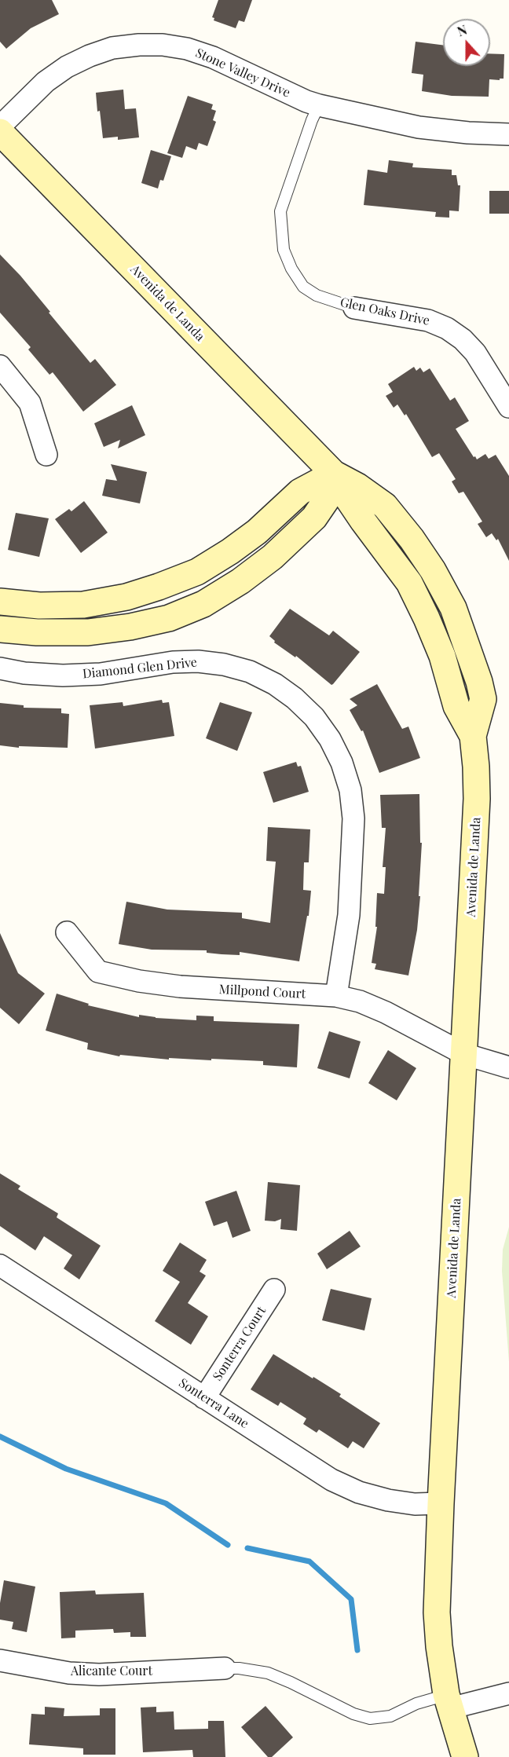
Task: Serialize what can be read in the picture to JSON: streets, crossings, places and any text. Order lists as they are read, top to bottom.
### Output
{
  "streets": {
    "street": [
      "Stone Valley Drive",
      "Avenida de Landa",
      "Glen Oaks Drive",
      "Diamond Glen Drive",
      "Millpond Court",
      "Sonterra Court",
      "Sonterra Lane",
      "Alicante Court"
    ]
  },
  "crossings": [
    ["Stone Valley Drive", "Glen Oaks Drive"],
    ["Avenida de Landa", "Millpond Court"],
    ["Avenida de Landa", "Sonterra Lane"],
    ["Diamond Glen Drive", "Millpond Court"],
    ["Sonterra Court", "Sonterra Lane"]
  ],
  "north": "top"
}
